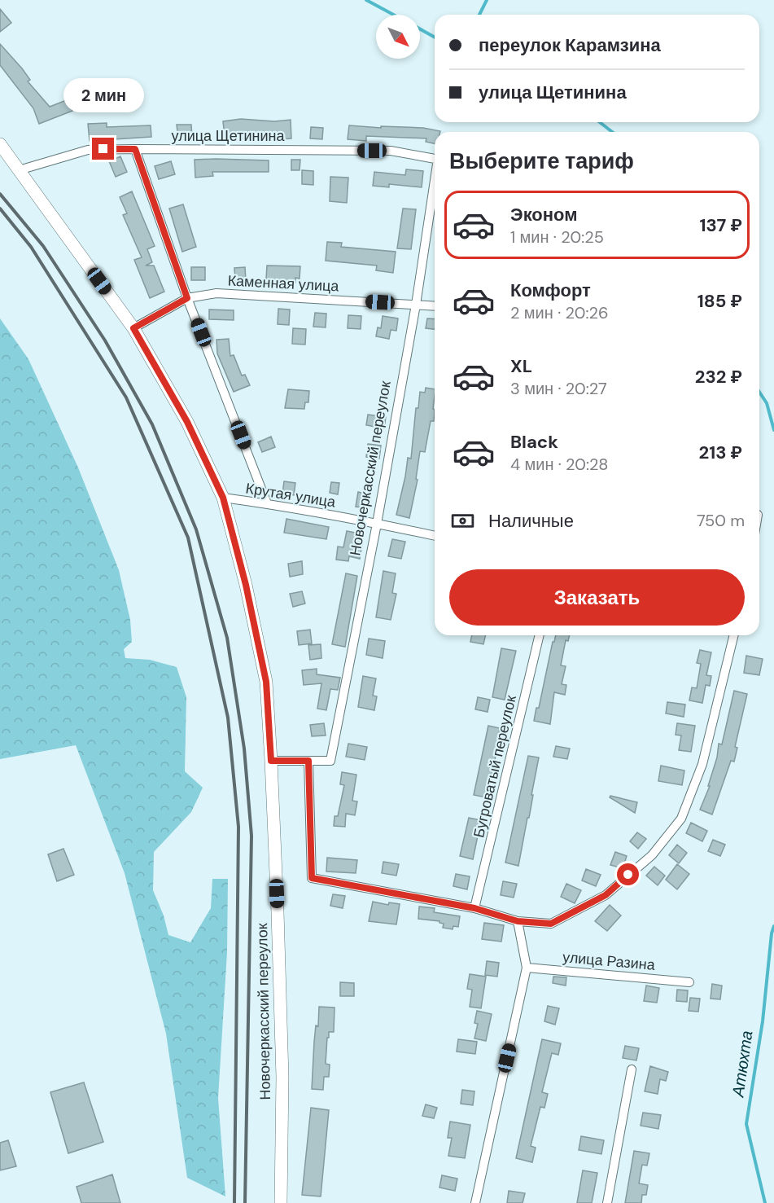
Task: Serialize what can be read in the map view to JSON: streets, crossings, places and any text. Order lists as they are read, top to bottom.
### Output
{
  "streets": {
    "main road": ["Новочеркасский переулок"],
    "street": [
      "улица Щетинина",
      "Каменная улица",
      "Крутая улица",
      "Бугроватый переулок",
      "улица Разина"
    ]
  },
  "crossings": [
    ["улица Щетинина", "Новочеркасский переулок"],
    ["Каменная улица", "Новочеркасский переулок"],
    ["Новочеркасский переулок", "Крутая улица"]
  ],
  "water": ["Атюхта"],
  "north": "bottom right",
  "page": {
    "banner": ["переулок Карамзина", "улица Щетинина"],
    "bubble": "2 мин",
    "heading": "Выберите тариф",
    "list": [
      {
        "name": "Эконом",
        "note": "1 мин · 20:25",
        "value": "137 ₽"
      },
      {
        "name": "Комфорт",
        "note": "2 мин · 20:26",
        "value": "185 ₽"
      },
      {
        "name": "XL",
        "note": "3 мин · 20:27",
        "value": "232 ₽"
      },
      {
        "name": "Black",
        "note": "4 мин · 20:28",
        "value": "213 ₽"
      }
    ],
    "pay": ["Наличные", "750 m"],
    "buttons": "Заказать"
  }
}
